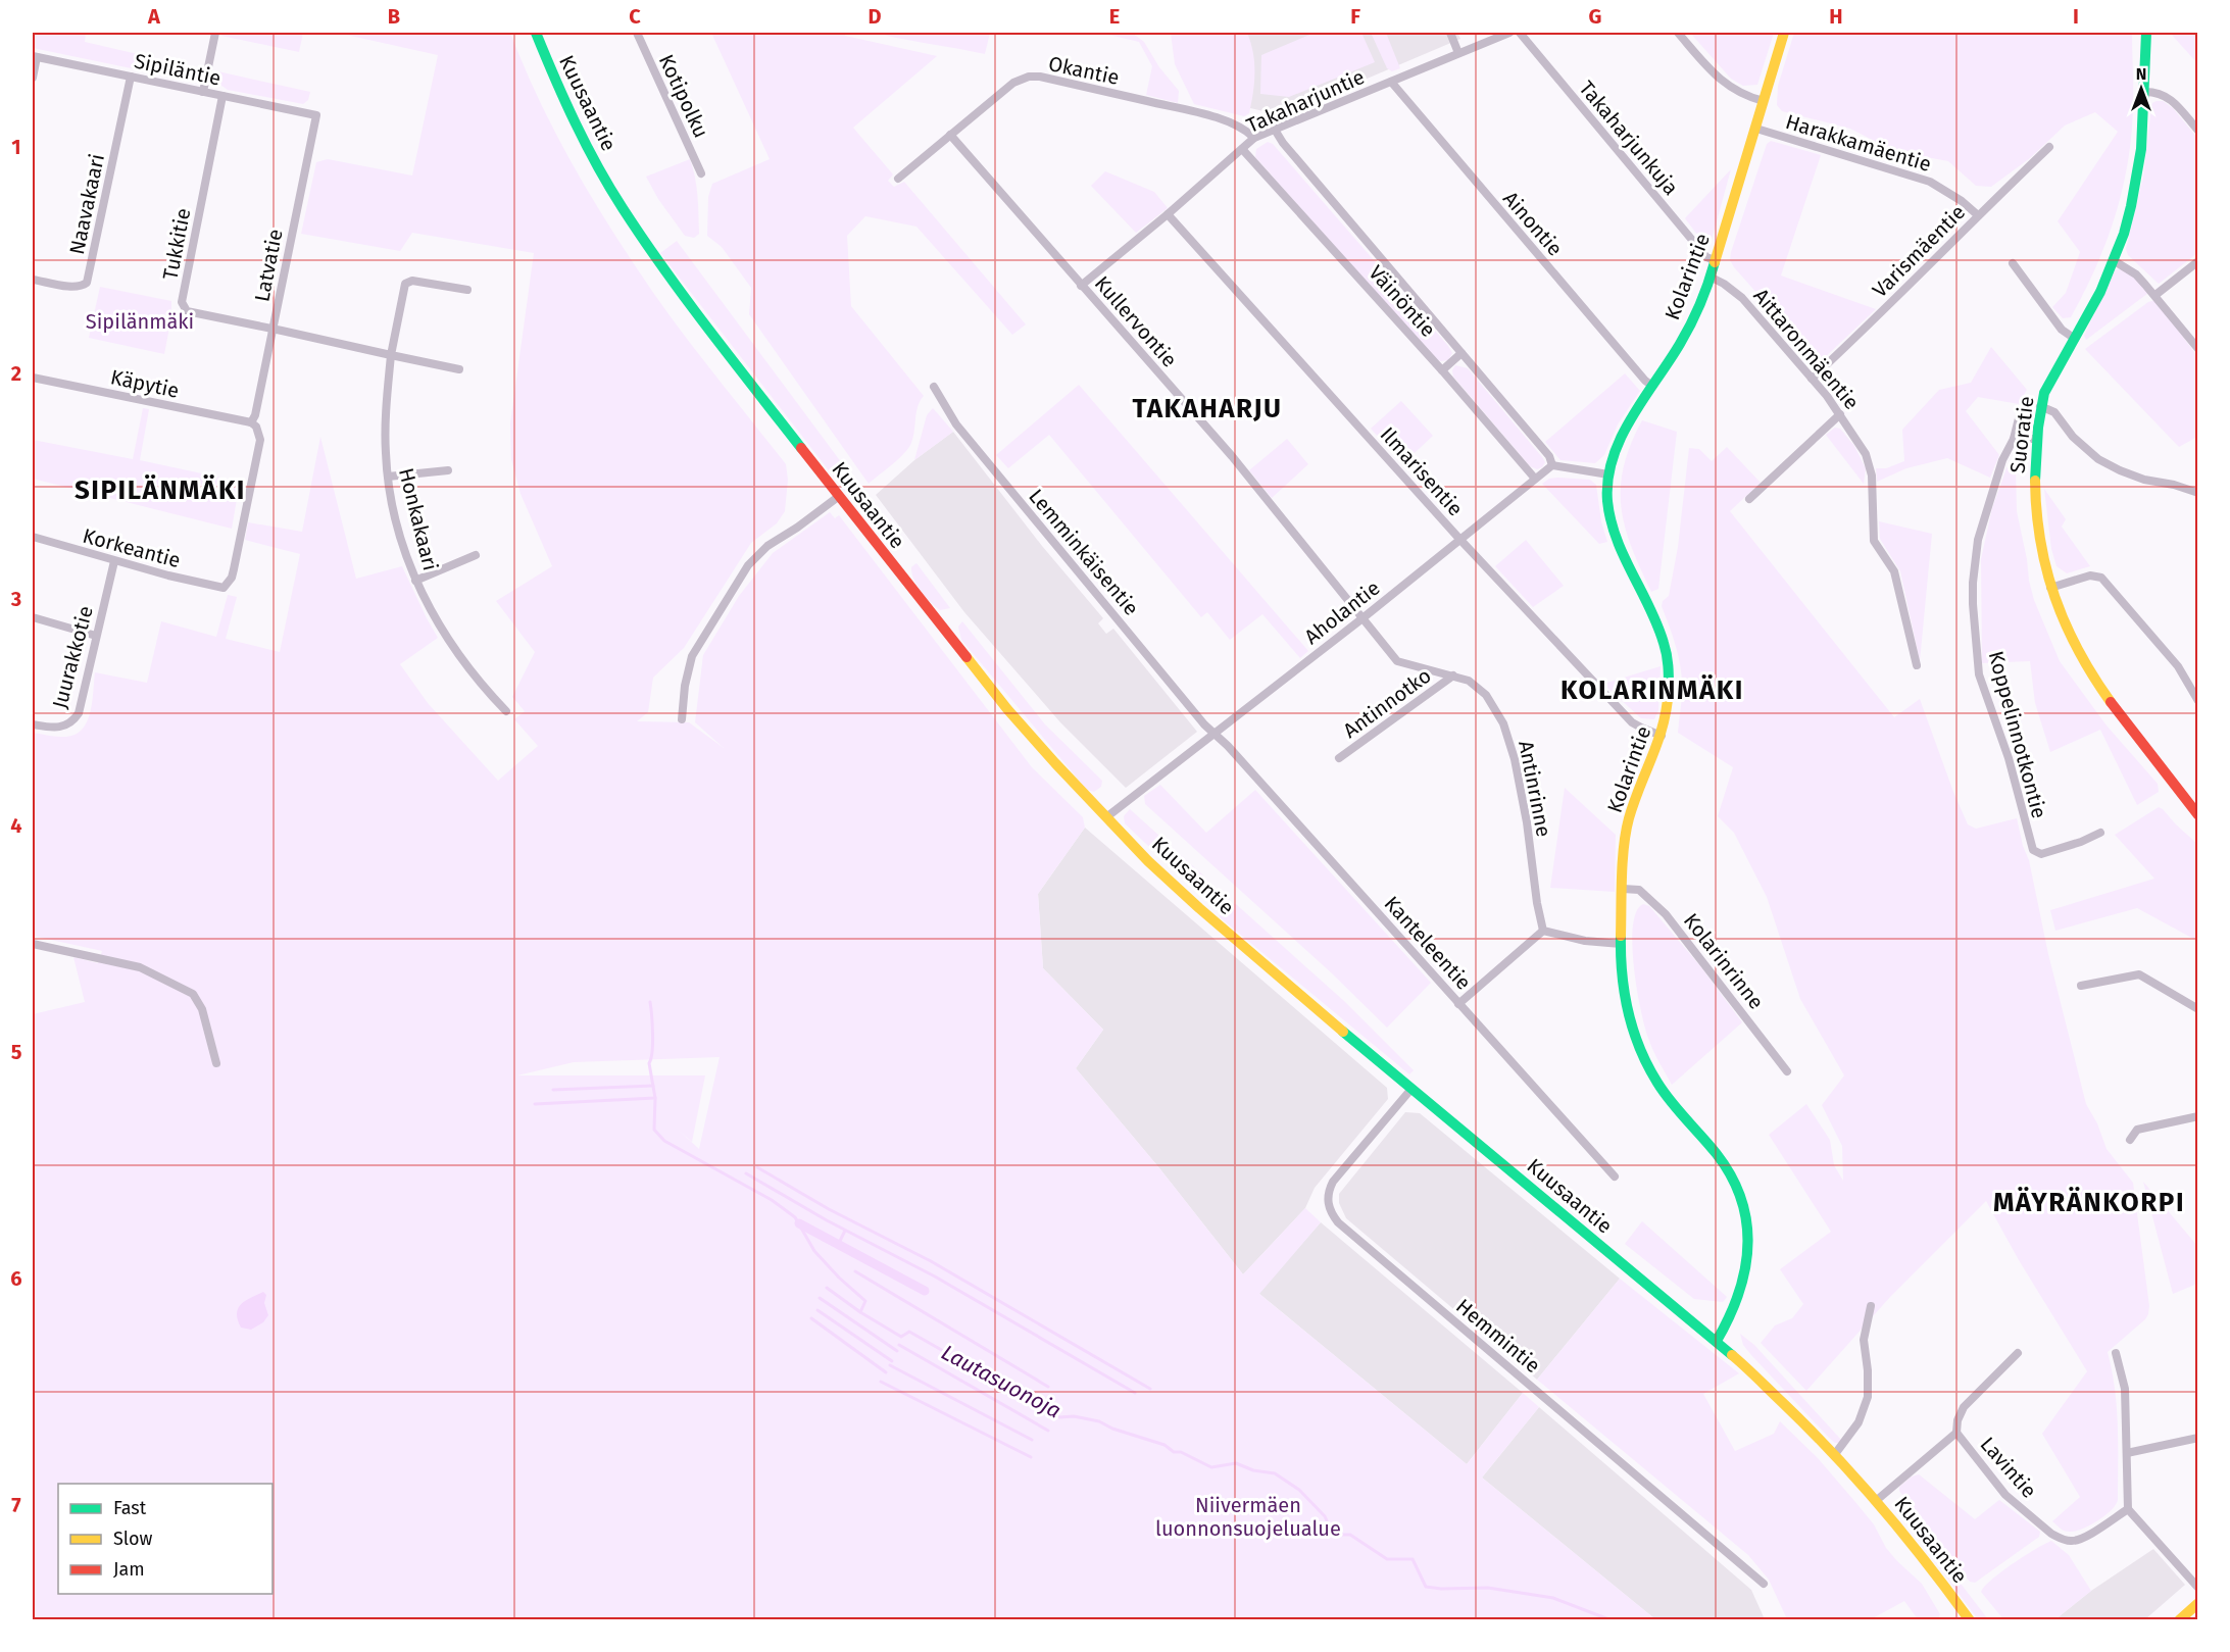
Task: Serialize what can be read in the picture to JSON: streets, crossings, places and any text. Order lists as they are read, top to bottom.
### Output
{
  "streets": {
    "street": [
      "Sipiläntie",
      "Okantie",
      "Kotipolku",
      "Takaharjuntie",
      "Kuusaantie",
      "Takaharjunkuja",
      "Harakkamäentie",
      "Naavakaari",
      "Ainontie",
      "Tukkitie",
      "Varismäentie",
      "Latvatie",
      "Kolarintie",
      "Väinöntie",
      "Kullervontie",
      "Aittaronmäentie",
      "Käpytie",
      "Suoratie",
      "Ilmarisentie",
      "Honkakaari",
      "Korkeantie",
      "Lemminkäisentie",
      "Aholantie",
      "Juurakkotie",
      "Antinnotko",
      "Koppelinnotkontie",
      "Antinrinne",
      "Kanteleentie",
      "Kolarinrinne",
      "Hemmintie",
      "Lavintie"
    ]
  },
  "crossings": [
    ["Sipiläntie", "Naavakaari"],
    ["Sipiläntie", "Tukkitie"],
    ["Sipiläntie", "Latvatie"],
    ["Okantie", "Takaharjuntie"],
    ["Okantie", "Kullervontie"],
    ["Takaharjuntie", "Ainontie"],
    ["Takaharjuntie", "Väinöntie"],
    ["Takaharjuntie", "Kullervontie"],
    ["Takaharjuntie", "Ilmarisentie"],
    ["Kuusaantie", "Kolarintie"],
    ["Kuusaantie", "Aholantie"],
    ["Kuusaantie", "Hemmintie"],
    ["Kuusaantie", "Lavintie"],
    ["Takaharjunkuja", "Kolarintie"],
    ["Harakkamäentie", "Varismäentie"],
    ["Harakkamäentie", "Kolarintie"],
    ["Ainontie", "Kolarintie"],
    ["Tukkitie", "Latvatie"],
    ["Varismäentie", "Aittaronmäentie"],
    ["Latvatie", "Käpytie"],
    ["Latvatie", "Korkeantie"],
    ["Kolarintie", "Aittaronmäentie"],
    ["Kolarintie", "Ilmarisentie"],
    ["Kolarintie", "Kolarinrinne"],
    ["Väinöntie", "Aholantie"],
    ["Kullervontie", "Aholantie"],
    ["Kullervontie", "Antinrinne"],
    ["Käpytie", "Korkeantie"],
    ["Ilmarisentie", "Aholantie"],
    ["Korkeantie", "Juurakkotie"],
    ["Lemminkäisentie", "Aholantie"],
    ["Lemminkäisentie", "Kanteleentie"],
    ["Aholantie", "Antinrinne"],
    ["Aholantie", "Kanteleentie"],
    ["Antinnotko", "Antinrinne"]
  ],
  "districts": [
    "TAKAHARJU",
    "SIPILÄNMÄKI",
    "KOLARINMÄKI",
    "MÄYRÄNKORPI"
  ],
  "water": ["Lautasuonoja"],
  "parks": ["Sipilänmäki", "Niivermäen luonnonsuojelualue"],
  "legend": ["Fast", "Slow", "Jam"],
  "north": "top",
  "grid": {
    "columns": [
      "A",
      "B",
      "C",
      "D",
      "E",
      "F",
      "G",
      "H",
      "I"
    ],
    "rows": [
      "1",
      "2",
      "3",
      "4",
      "5",
      "6",
      "7"
    ]
  }
}
